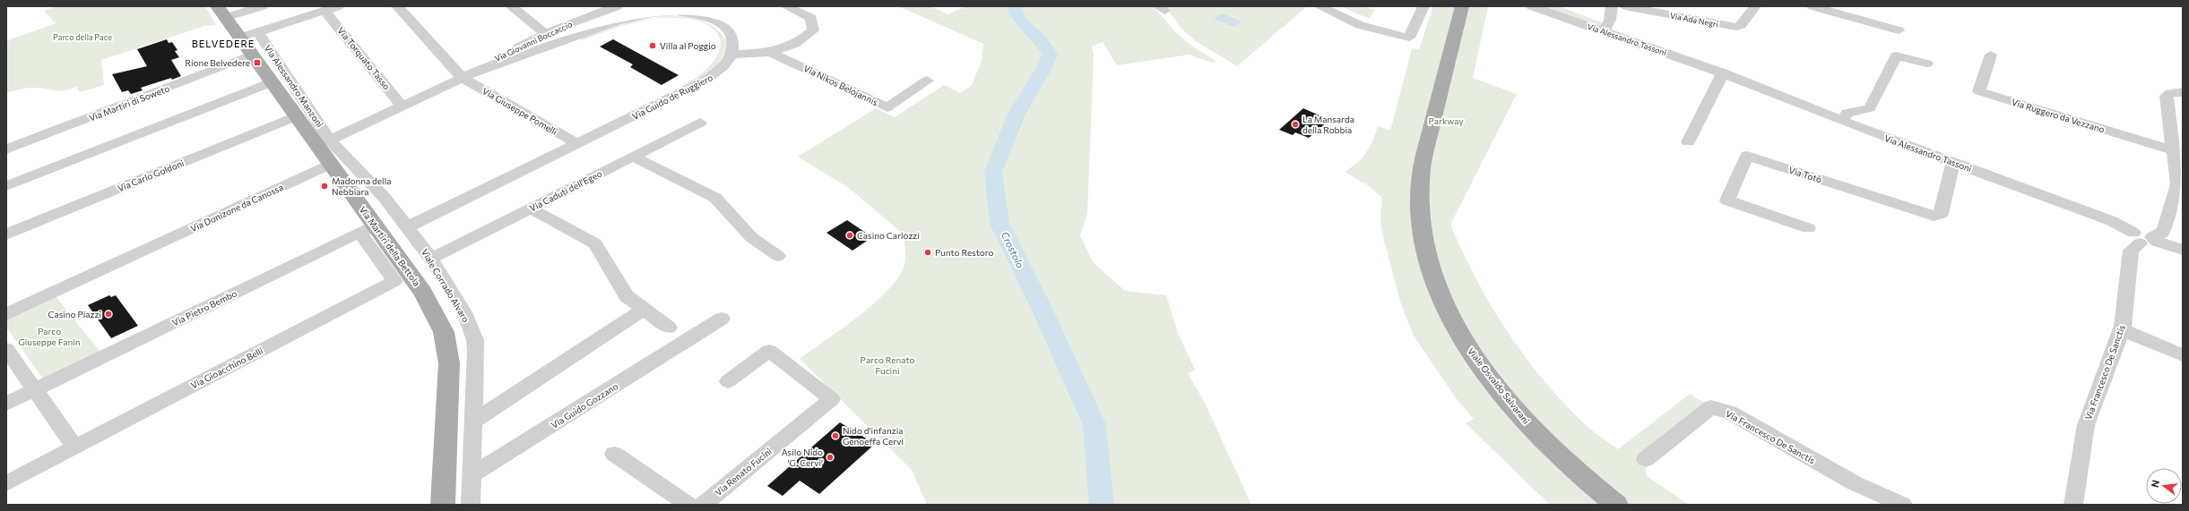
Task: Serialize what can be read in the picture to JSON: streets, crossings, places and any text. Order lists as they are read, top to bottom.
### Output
{
  "streets": {
    "main road": ["Via Martiri della Bettola", "Viale Osvaldo Salvarani"],
    "street": [
      "Via Ada Negri",
      "Via Alessandro Tassoni",
      "Via Giovanni Boccaccio",
      "Via Torquato Tasso",
      "Via Nikos Belojannis",
      "Via Alessandro Manzoni",
      "Via Guido de Ruggiero",
      "Via Martiri di Soweto",
      "Via Giuseppe Pomelli",
      "Via Ruggero da Vezzano",
      "Via Totò",
      "Via Carlo Goldoni",
      "Via Caduti dell'Egeo",
      "Via Donizone da Canossa",
      "Viale Corrado Alvaro",
      "Via Pietro Bembo",
      "Via Gioacchino Belli",
      "Via Francesco De Sanctis",
      "Via Guido Gozzano",
      "Via Renato Fucini"
    ]
  },
  "crossings": [
    ["Via Alessandro Tassoni", "Via Totò"],
    ["Via Alessandro Tassoni", "Via Francesco De Sanctis"],
    ["Via Giovanni Boccaccio", "Via Torquato Tasso"],
    ["Via Giovanni Boccaccio", "Via Alessandro Manzoni"],
    ["Via Giovanni Boccaccio", "Via Giuseppe Pomelli"],
    ["Via Giovanni Boccaccio", "Viale Corrado Alvaro"],
    ["Via Nikos Belojannis", "Via Guido de Ruggiero"],
    ["Via Alessandro Manzoni", "Viale Corrado Alvaro"],
    ["Via Guido de Ruggiero", "Via Giuseppe Pomelli"],
    ["Via Guido de Ruggiero", "Viale Corrado Alvaro"],
    ["Via Martiri di Soweto", "Via Martiri della Bettola"],
    ["Via Carlo Goldoni", "Via Martiri della Bettola"],
    ["Via Caduti dell'Egeo", "Viale Corrado Alvaro"],
    ["Via Donizone da Canossa", "Via Martiri della Bettola"],
    ["Via Martiri della Bettola", "Via Pietro Bembo"],
    ["Via Martiri della Bettola", "Via Gioacchino Belli"],
    ["Viale Corrado Alvaro", "Via Guido Gozzano"],
    ["Via Pietro Bembo", "Via Gioacchino Belli"]
  ],
  "districts": ["BELVEDERE"],
  "water": ["Crostolo"],
  "parks": [
    "Parco della Pace",
    "Parkway",
    "Parco Giuseppe Fanin",
    "Parco Renato Fucini"
  ],
  "places": {
    "other": [
      "Villa al Poggio",
      "La Mansarda della Robbia",
      "Madonna della Nebbiara",
      "Casino Carlozzi",
      "Punto Restoro",
      "Casino Piazzi",
      "Nido d'infanzia Genoeffa Cervi",
      "Asilo Nido 'G. Cervi'"
    ],
    "transit": ["Rione Belvedere"]
  },
  "north": "left"
}
